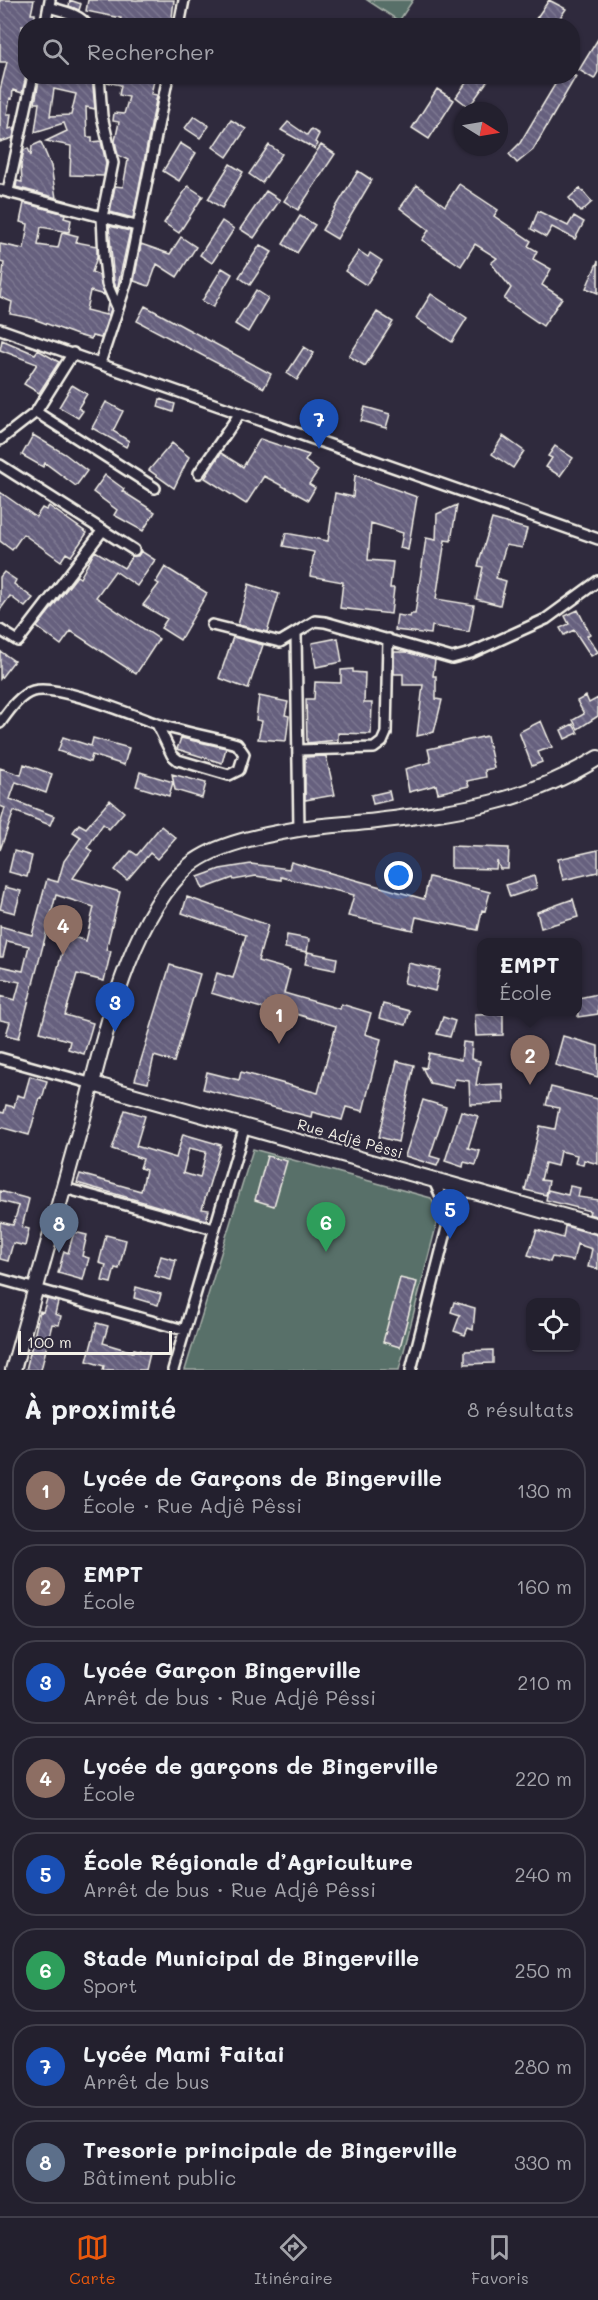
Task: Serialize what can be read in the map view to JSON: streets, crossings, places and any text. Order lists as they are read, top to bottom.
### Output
{
  "streets": {
    "main road": ["Rue Adjê Pêssi"]
  },
  "scale_bar": "100 m",
  "north": "right",
  "page": {
    "search": "Rechercher",
    "pins": [
      "7",
      "4",
      "3",
      "1",
      "2",
      "5",
      "6",
      "8"
    ],
    "popup": ["EMPT", "École"],
    "scale": "100 m",
    "heading": ["À proximité", "8 résultats"],
    "list": [
      {
        "mark": "1",
        "name": "Lycée de Garçons de Bingerville",
        "note": "École · Rue Adjê Pêssi",
        "value": "130 m"
      },
      {
        "mark": "2",
        "name": "EMPT",
        "note": "École",
        "value": "160 m"
      },
      {
        "mark": "3",
        "name": "Lycée Garçon Bingerville",
        "note": "Arrêt de bus · Rue Adjê Pêssi",
        "value": "210 m"
      },
      {
        "mark": "4",
        "name": "Lycée de garçons de Bingerville",
        "note": "École",
        "value": "220 m"
      },
      {
        "mark": "5",
        "name": "École Régionale d’Agriculture",
        "note": "Arrêt de bus · Rue Adjê Pêssi",
        "value": "240 m"
      },
      {
        "mark": "6",
        "name": "Stade Municipal de Bingerville",
        "note": "Sport",
        "value": "250 m"
      },
      {
        "mark": "7",
        "name": "Lycée Mami Faitai",
        "note": "Arrêt de bus",
        "value": "280 m"
      },
      {
        "mark": "8",
        "name": "Tresorie principale de Bingerville",
        "note": "Bâtiment public",
        "value": "330 m"
      }
    ],
    "nav": ["Carte", "Itinéraire", "Favoris"]
  }
}
